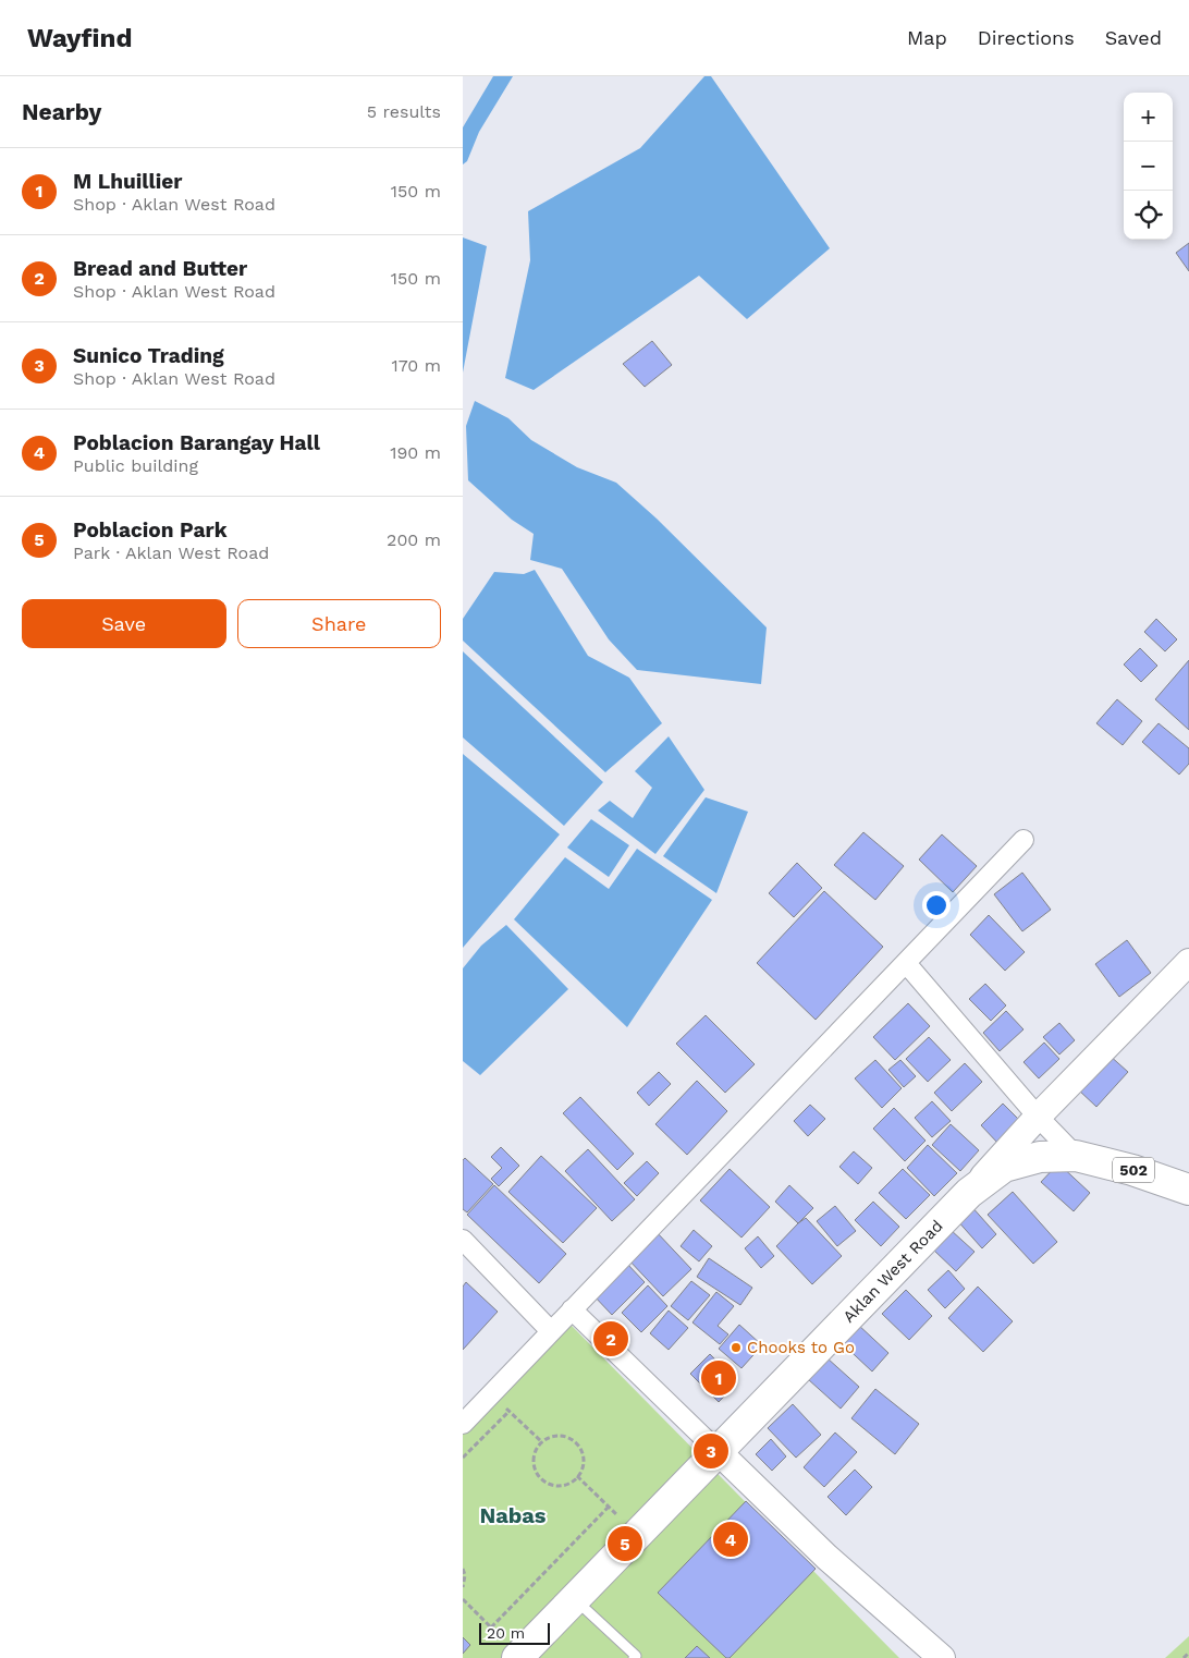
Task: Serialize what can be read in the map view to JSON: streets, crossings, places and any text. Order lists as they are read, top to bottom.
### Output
{
  "streets": {
    "main road": ["502", "Aklan West Road"]
  },
  "districts": ["Nabas"],
  "places": ["Chooks to Go"],
  "scale_bar": "20 m",
  "page": {
    "header": "Wayfind",
    "nav": ["Map", "Directions", "Saved"],
    "heading": ["Nearby", "5 results"],
    "map_buttons": ["+", "−"],
    "list": [
      {
        "mark": "1",
        "name": "M Lhuillier",
        "note": "Shop · Aklan West Road",
        "value": "150 m"
      },
      {
        "mark": "2",
        "name": "Bread and Butter",
        "note": "Shop · Aklan West Road",
        "value": "150 m"
      },
      {
        "mark": "3",
        "name": "Sunico Trading",
        "note": "Shop · Aklan West Road",
        "value": "170 m"
      },
      {
        "mark": "4",
        "name": "Poblacion Barangay Hall",
        "note": "Public building",
        "value": "190 m"
      },
      {
        "mark": "5",
        "name": "Poblacion Park",
        "note": "Park · Aklan West Road",
        "value": "200 m"
      }
    ],
    "buttons": ["Save", "Share"],
    "pins": [
      "2",
      "1",
      "3",
      "4",
      "5"
    ],
    "scale": "20 m"
  }
}
